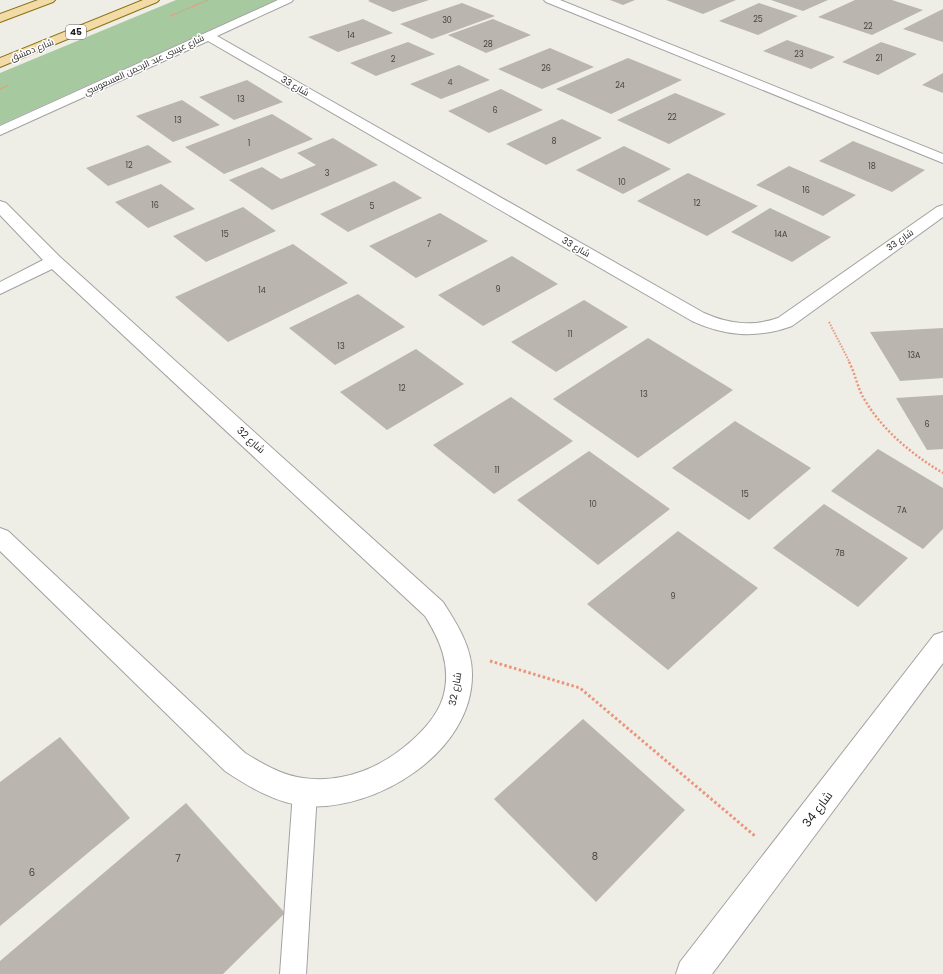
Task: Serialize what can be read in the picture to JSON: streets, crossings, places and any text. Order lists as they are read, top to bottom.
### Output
{
  "streets": {
    "main road": ["45", "شارع دمشق"],
    "street": [
      "شارع عيسى عبد الرحمن العسعوسي",
      "شارع 33",
      "شارع 32",
      "شارع 34"
    ]
  },
  "crossings": [
    ["شارع عيسى عبد الرحمن العسعوسي", "شارع 33"]
  ],
  "house_numbers": [
    "25",
    "30",
    "22",
    "14",
    "28",
    "23",
    "21",
    "2",
    "26",
    "4",
    "24",
    "13",
    "6",
    "22",
    "13",
    "8",
    "1",
    "12",
    "18",
    "3",
    "10",
    "16",
    "12",
    "16",
    "5",
    "15",
    "14A",
    "7",
    "9",
    "14",
    "11",
    "13",
    "13A",
    "12",
    "13",
    "6",
    "11",
    "15",
    "10",
    "7A",
    "7B",
    "9",
    "8",
    "7",
    "6"
  ]
}
